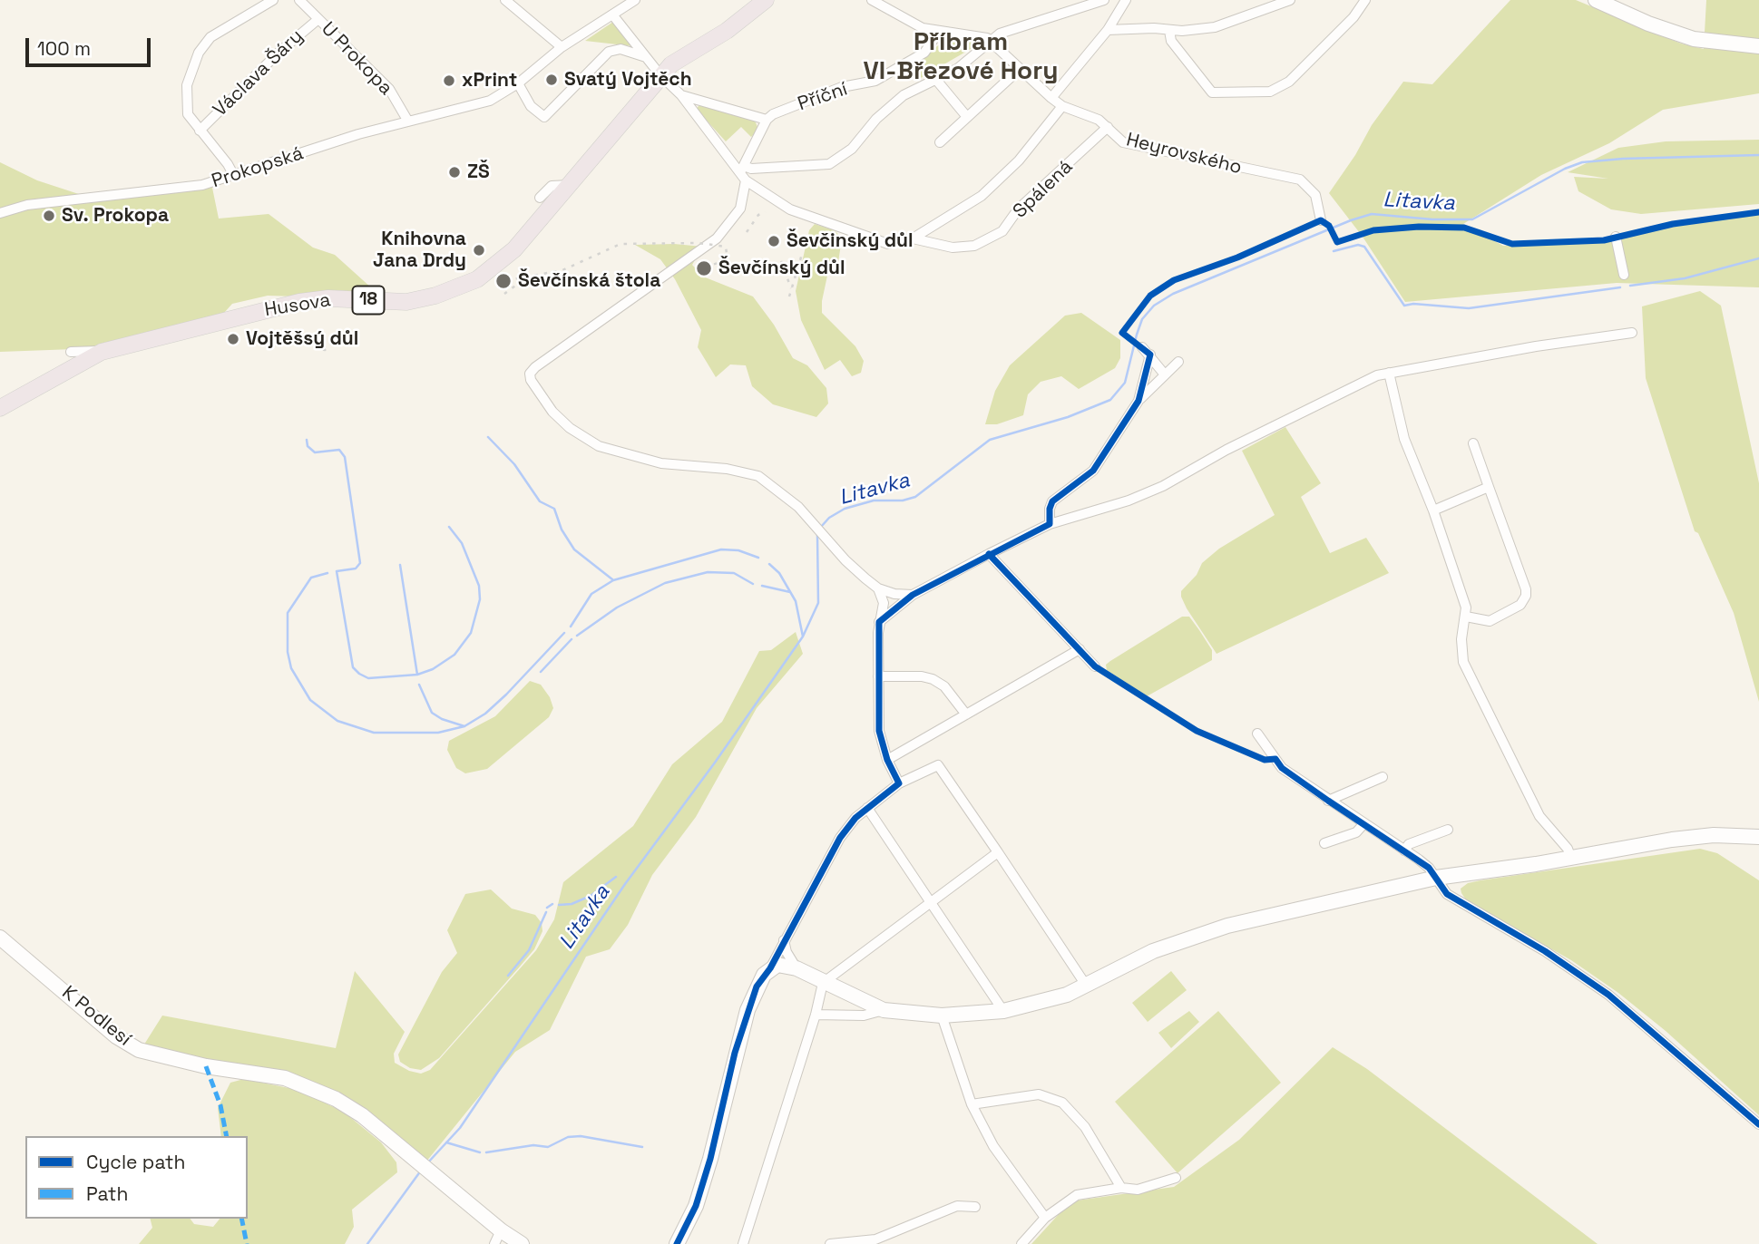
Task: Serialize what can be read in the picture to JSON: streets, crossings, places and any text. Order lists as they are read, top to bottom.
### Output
{
  "streets": {
    "main road": ["18", "Husova"],
    "street": [
      "U Prokopa",
      "Václava Šáry",
      "Příční",
      "Heyrovského",
      "Prokopská",
      "Spálená",
      "K Podlesí"
    ]
  },
  "crossings": [
    ["U Prokopa", "Václava Šáry"],
    ["U Prokopa", "Prokopská"],
    ["Heyrovského", "Spálená"],
    ["18", "Husova"]
  ],
  "districts": ["Příbram VI-Březové Hory"],
  "water": ["Litavka"],
  "places": [
    "Svatý Vojtěch",
    "xPrint",
    "ZŠ",
    "Sv. Prokopa",
    "Ševčinský důl",
    "Knihovna Jana Drdy",
    "Ševčínský důl",
    "Ševčínská štola",
    "Vojtěšsý důl"
  ],
  "legend": ["Cycle path", "Path"],
  "scale_bar": "100 m"
}
